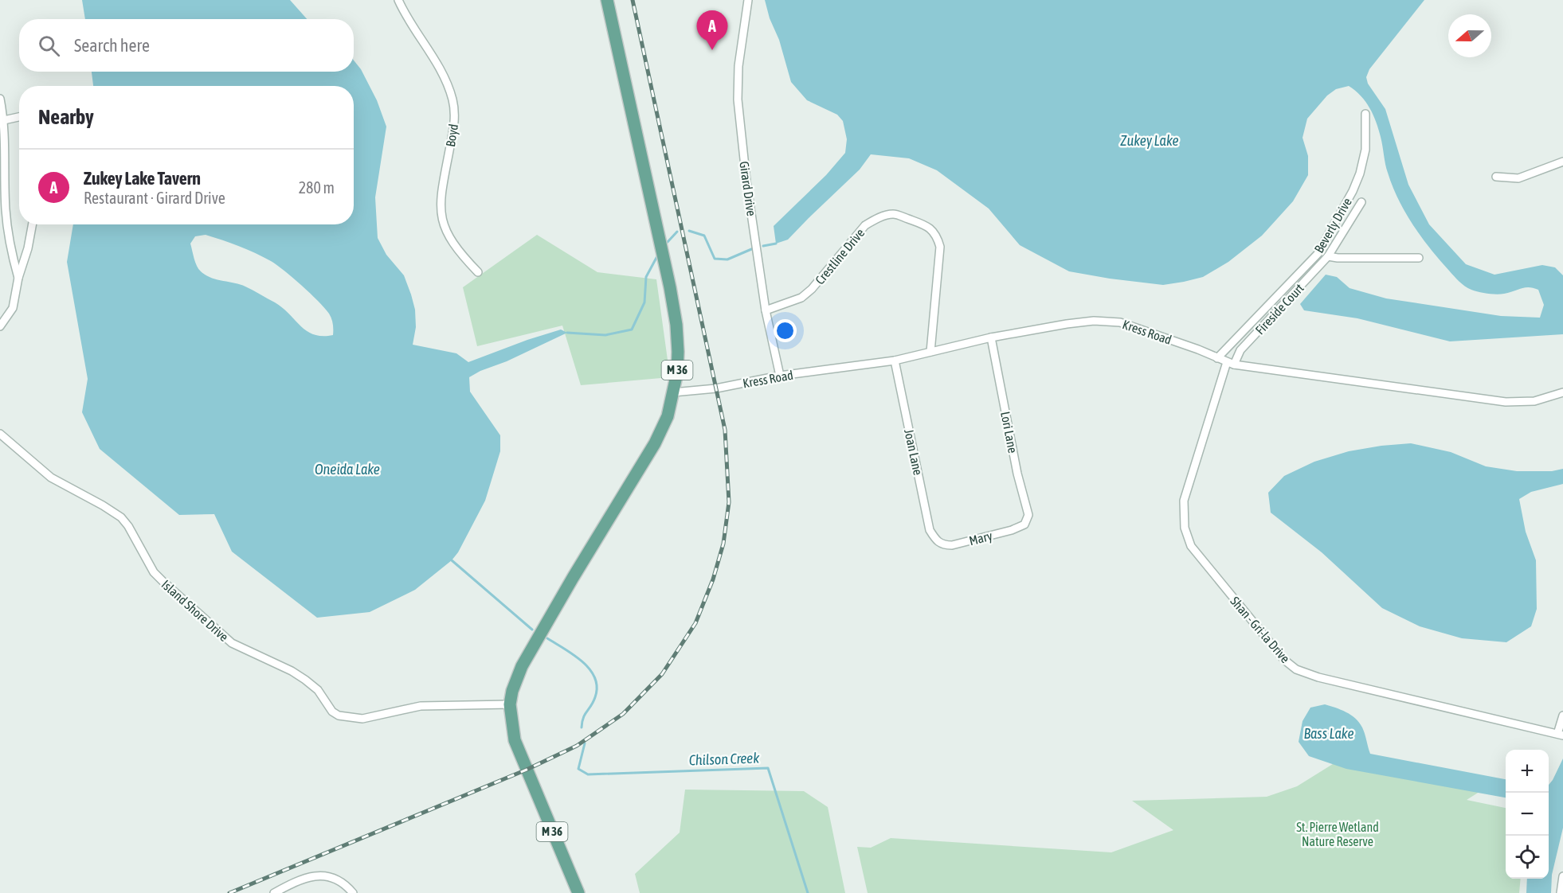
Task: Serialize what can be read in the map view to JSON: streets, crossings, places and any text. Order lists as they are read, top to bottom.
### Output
{
  "streets": {
    "main road": ["M 36"],
    "street": [
      "Boyd",
      "Girard Drive",
      "Beverly Drive",
      "Crestline Drive",
      "Fireside Court",
      "Kress Road",
      "Lori Lane",
      "Joan Lane",
      "Mary",
      "Island Shore Drive",
      "Shan - Gri-la Drive"
    ]
  },
  "crossings": [
    ["Girard Drive", "Crestline Drive"],
    ["Girard Drive", "Kress Road"],
    ["Beverly Drive", "Kress Road"],
    ["Crestline Drive", "Kress Road"],
    ["Fireside Court", "Kress Road"],
    ["Fireside Court", "Shan - Gri-la Drive"],
    ["Kress Road", "M 36"],
    ["Kress Road", "Lori Lane"],
    ["Kress Road", "Joan Lane"],
    ["Kress Road", "Shan - Gri-la Drive"],
    ["M 36", "Island Shore Drive"],
    ["Lori Lane", "Mary"],
    ["Joan Lane", "Mary"]
  ],
  "water": [
    "Zukey Lake",
    "Oneida Lake",
    "Bass Lake",
    "Chilson Creek"
  ],
  "parks": ["St. Pierre Wetland Nature Reserve"],
  "north": "left",
  "page": {
    "pins": "A",
    "search": "Search here",
    "heading": "Nearby",
    "list": [
      {
        "mark": "A",
        "name": "Zukey Lake Tavern",
        "note": "Restaurant · Girard Drive",
        "value": "280 m"
      }
    ],
    "map_buttons": ["+", "−"]
  }
}
